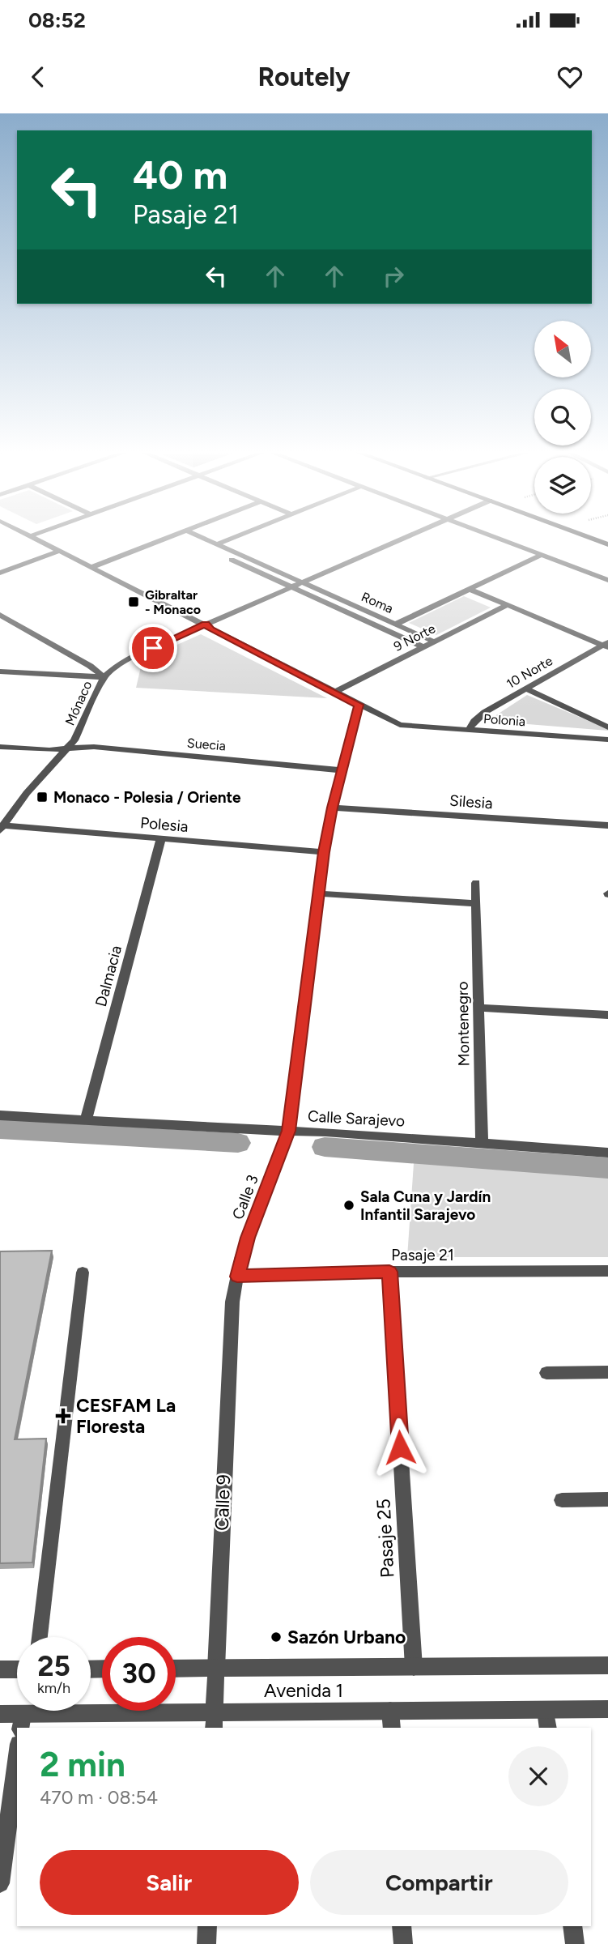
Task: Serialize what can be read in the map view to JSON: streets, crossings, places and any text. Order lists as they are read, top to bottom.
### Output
{
  "streets": {
    "street": [
      "Roma",
      "9 Norte",
      "10 Norte",
      "Mónaco",
      "Polonia",
      "Suecia",
      "Silesia",
      "Polesia",
      "Dalmacia",
      "Montenegro",
      "Calle Sarajevo",
      "Calle 3",
      "Pasaje 21",
      "Calle 9",
      "Pasaje 25",
      "Avenida 1"
    ]
  },
  "crossings": [
    ["Roma", "9 Norte"],
    ["Roma", "Mónaco"],
    ["10 Norte", "Polonia"],
    ["Mónaco", "Suecia"],
    ["Mónaco", "Polesia"],
    ["Polesia", "Dalmacia"],
    ["Dalmacia", "Calle Sarajevo"],
    ["Montenegro", "Calle Sarajevo"],
    ["Calle Sarajevo", "Calle 3"],
    ["Calle 3", "Pasaje 21"],
    ["Calle 3", "Calle 9"],
    ["Pasaje 21", "Calle 9"],
    ["Pasaje 21", "Pasaje 25"],
    ["Calle 9", "Avenida 1"],
    ["Pasaje 25", "Avenida 1"]
  ],
  "places": {
    "transit": ["Gibraltar - Monaco", "Monaco - Polesia / Oriente"],
    "other": ["Sala Cuna y Jardín Infantil Sarajevo", "Sazón Urbano"],
    "health": ["CESFAM La Floresta"]
  },
  "north": "top left",
  "page": {
    "status": "08:52",
    "header": "Routely",
    "turn": ["40 m", "Pasaje 21"],
    "speed": "25 km/h",
    "limit": "30",
    "heading": ["2 min", "470 m · 08:54"],
    "buttons": ["Salir", "Compartir"]
  }
}
